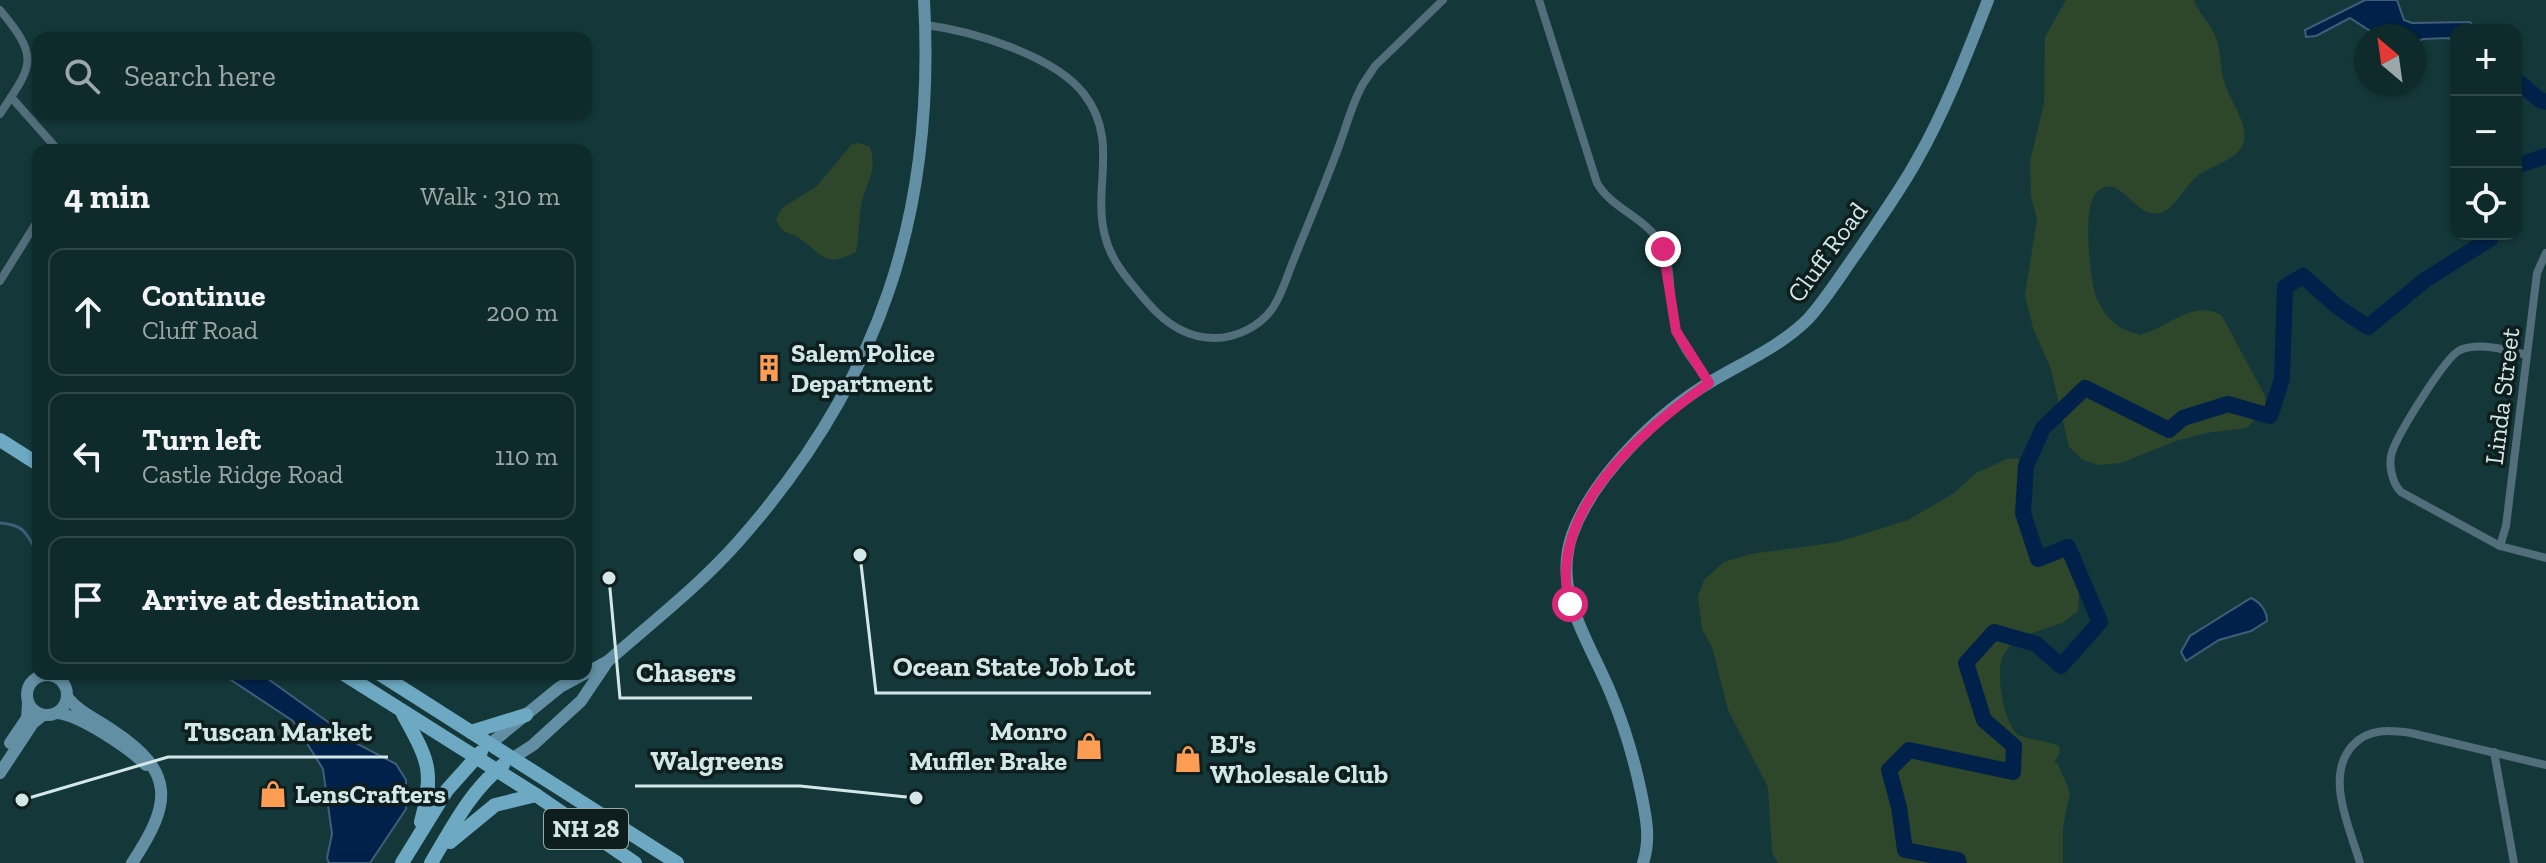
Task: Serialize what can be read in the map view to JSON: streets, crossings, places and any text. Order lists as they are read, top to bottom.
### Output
{
  "streets": {
    "main road": ["NH 28"],
    "street": ["Cluff Road", "Linda Street"]
  },
  "places": {
    "building": ["Salem Police Department"],
    "other": [
      "Ocean State Job Lot",
      "Chasers",
      "Walgreens",
      "Tuscan Market"
    ],
    "shop": ["Monro Muffler Brake", "BJ's Wholesale Club", "LensCrafters"]
  },
  "north": "top left",
  "page": {
    "map_buttons": ["+", "−"],
    "search": "Search here",
    "heading": ["4 min", "Walk · 310 m"],
    "list": [
      ["Continue", "Cluff Road", "200 m"],
      ["Turn left", "Castle Ridge Road", "110 m"],
      "Arrive at destination"
    ]
  }
}
